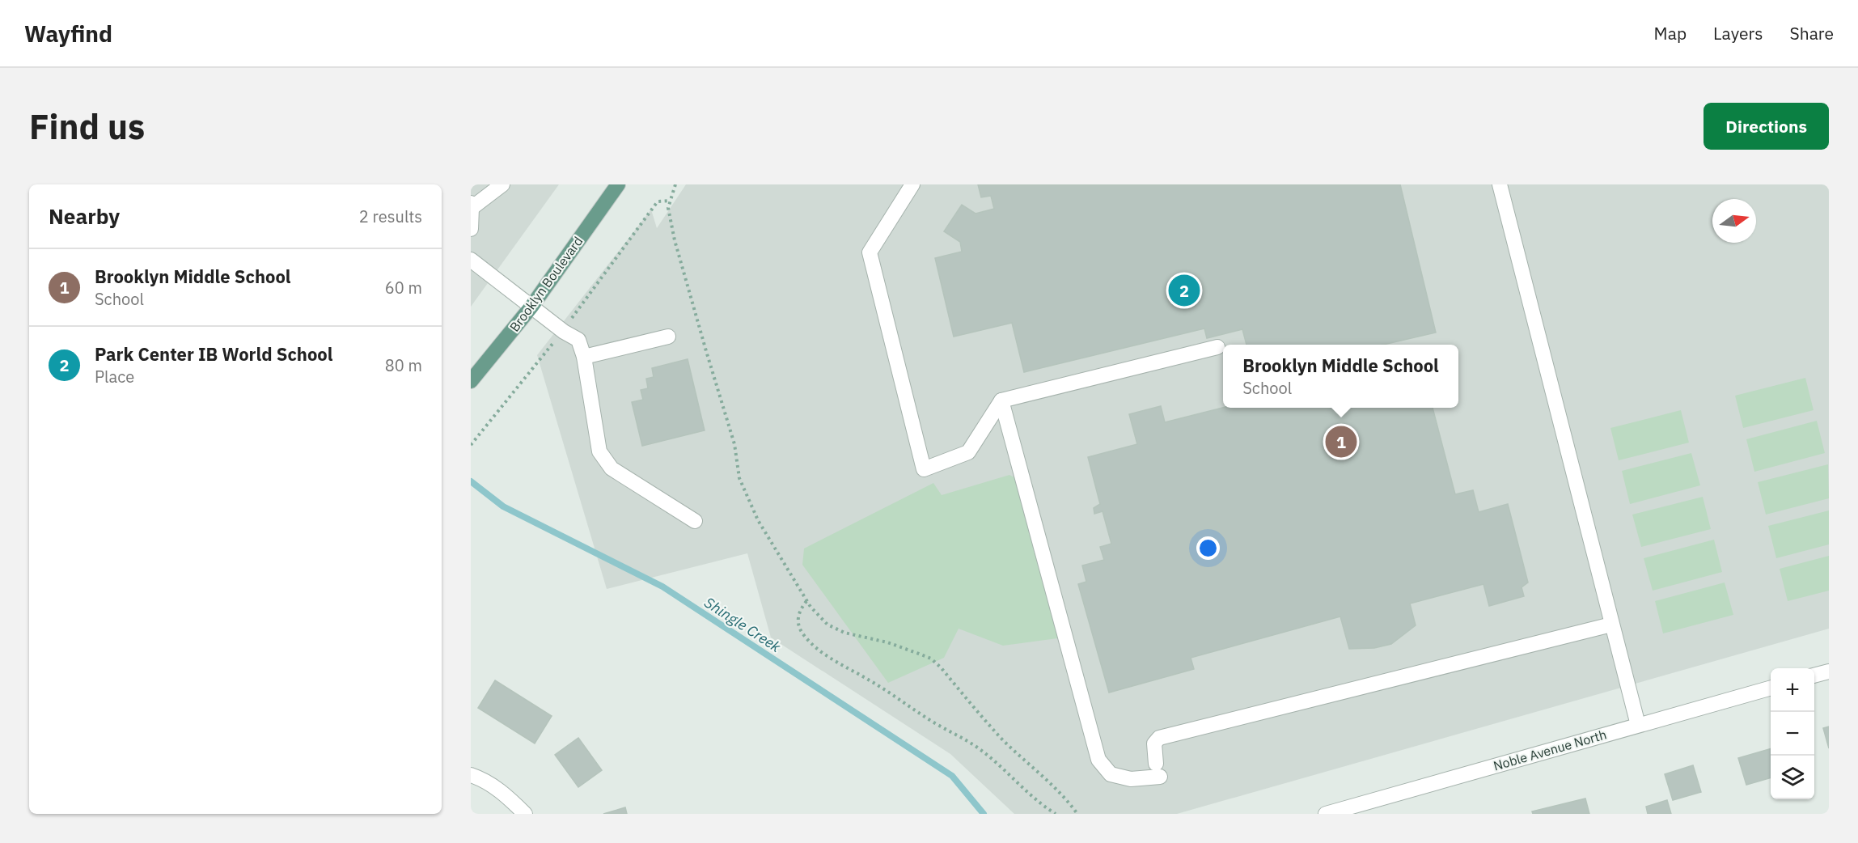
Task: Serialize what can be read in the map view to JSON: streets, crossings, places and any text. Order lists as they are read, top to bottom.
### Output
{
  "streets": {
    "main road": ["Brooklyn Boulevard"],
    "street": ["Noble Avenue North"]
  },
  "water": ["Shingle Creek"],
  "north": "right",
  "page": {
    "header": "Wayfind",
    "nav": ["Map", "Layers", "Share"],
    "buttons": "Directions",
    "title": "Find us",
    "heading": ["Nearby", "2 results"],
    "list": [
      {
        "mark": "1",
        "name": "Brooklyn Middle School",
        "note": "School",
        "value": "60 m"
      },
      {
        "mark": "2",
        "name": "Park Center IB World School",
        "note": "Place",
        "value": "80 m"
      }
    ],
    "pins": ["2", "1"],
    "popup": ["Brooklyn Middle School", "School"],
    "map_buttons": ["+", "−"]
  }
}
